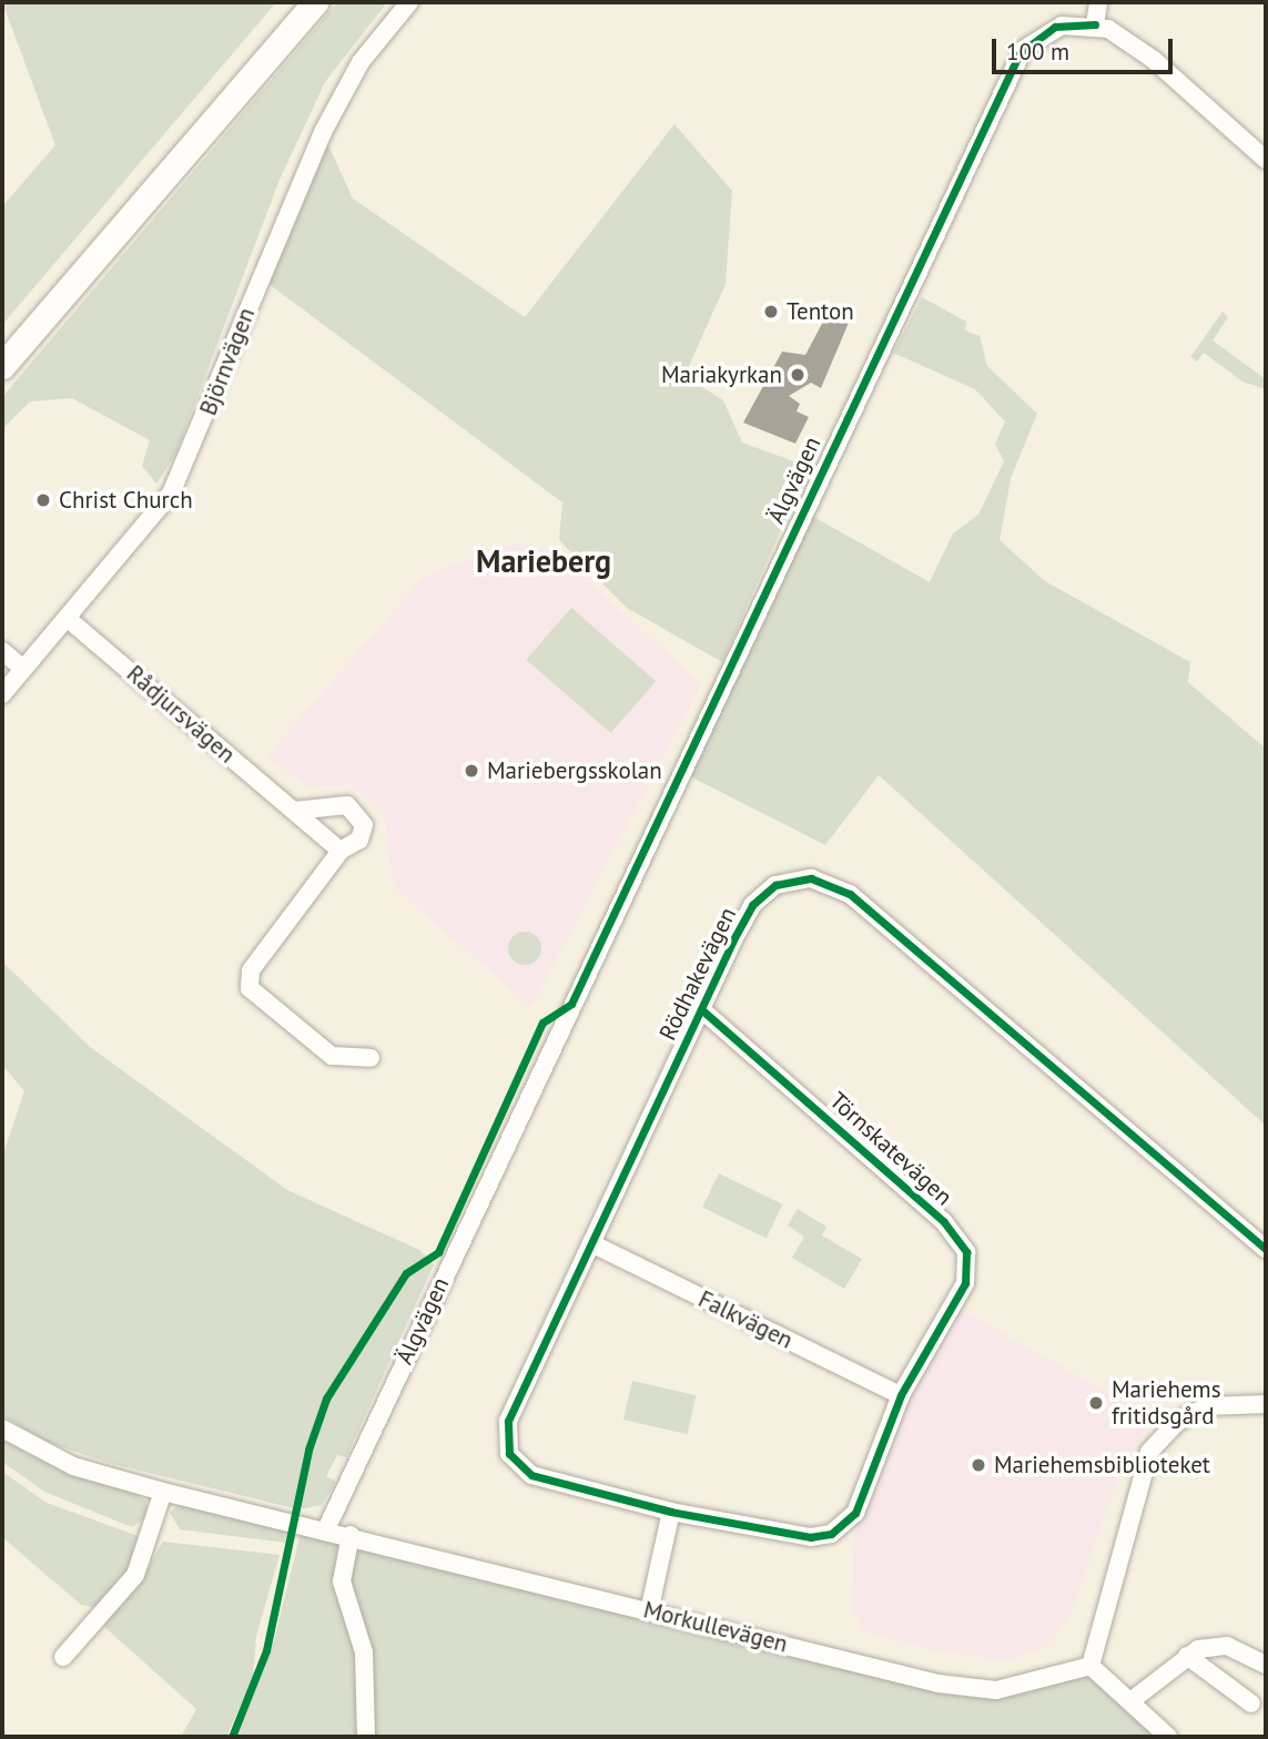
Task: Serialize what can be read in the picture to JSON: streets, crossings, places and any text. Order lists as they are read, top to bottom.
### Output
{
  "streets": {
    "street": [
      "Björnvägen",
      "Älgvägen",
      "Rådjursvägen",
      "Rödhakevägen",
      "Törnskatevägen",
      "Falkvägen",
      "Morkullevägen"
    ]
  },
  "crossings": [
    ["Björnvägen", "Rådjursvägen"],
    ["Älgvägen", "Morkullevägen"],
    ["Rödhakevägen", "Törnskatevägen"],
    ["Rödhakevägen", "Falkvägen"],
    ["Törnskatevägen", "Falkvägen"]
  ],
  "districts": ["Marieberg"],
  "places": [
    "Tenton",
    "Mariakyrkan",
    "Christ Church",
    "Mariebergsskolan",
    "Mariehems fritidsgård",
    "Mariehemsbiblioteket"
  ],
  "scale_bar": "100 m"
}
